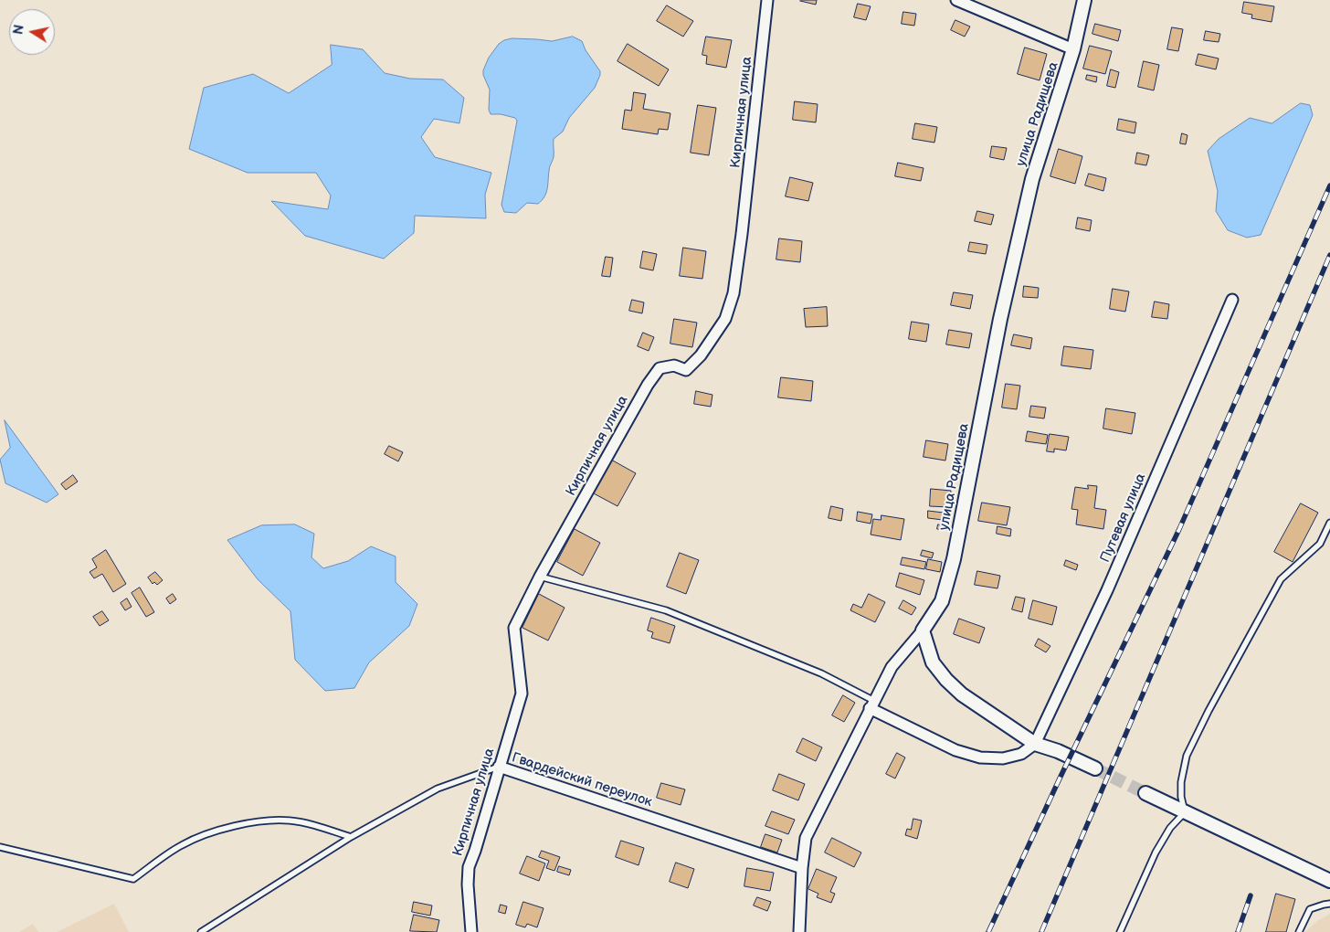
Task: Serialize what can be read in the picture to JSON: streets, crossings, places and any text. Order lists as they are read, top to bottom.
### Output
{
  "streets": {
    "street": [
      "Кирпичная улица",
      "улица Радищева",
      "Путевая улица",
      "Гвардейский переулок"
    ]
  },
  "crossings": [
    ["Кирпичная улица", "Гвардейский переулок"],
    ["улица Радищева", "Гвардейский переулок"]
  ],
  "north": "left"
}
